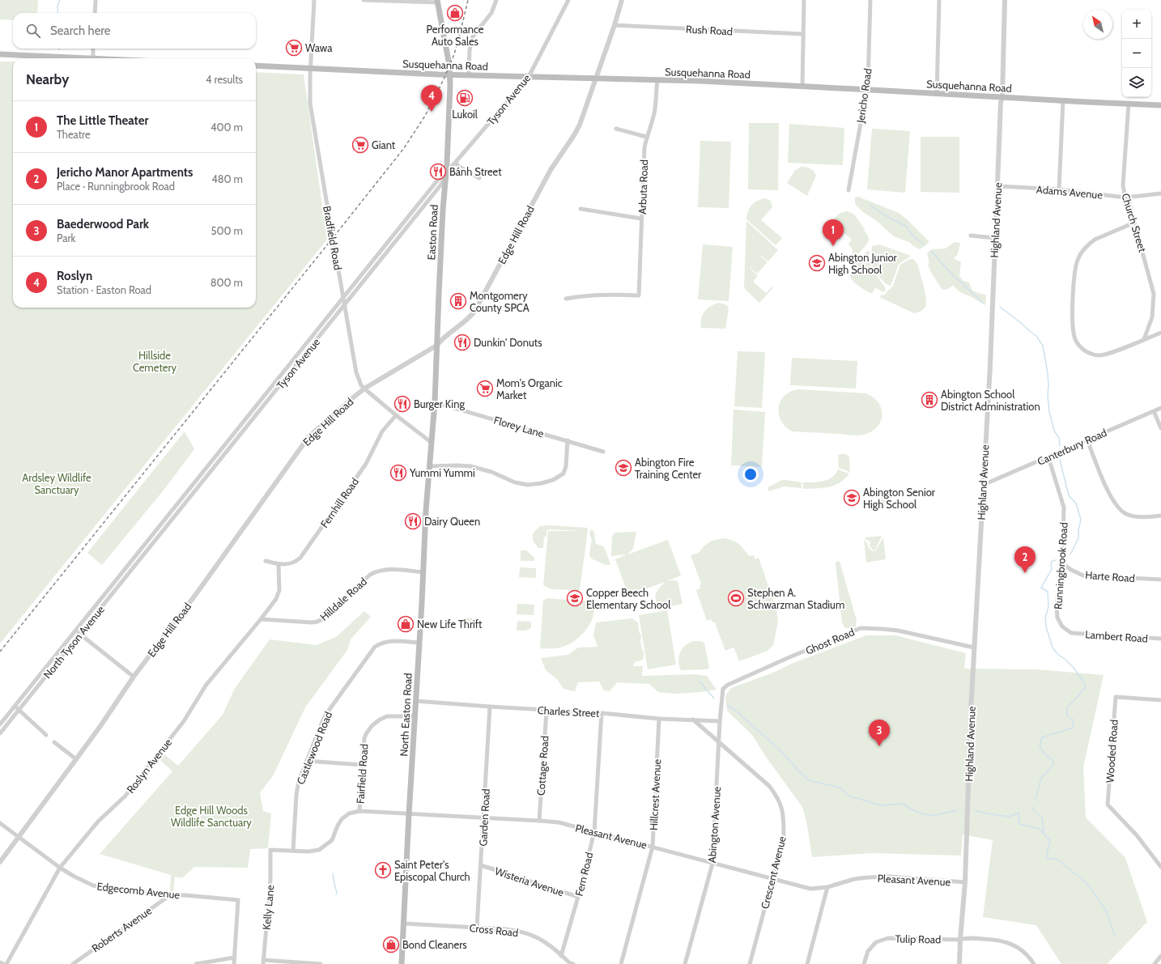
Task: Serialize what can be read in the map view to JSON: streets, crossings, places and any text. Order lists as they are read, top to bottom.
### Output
{
  "streets": {
    "main road": ["Susquehanna Road", "Easton Road", "North Easton Road"],
    "street": [
      "Rush Road",
      "Jericho Road",
      "Tyson Avenue",
      "Arbuta Road",
      "Adams Avenue",
      "Highland Avenue",
      "Church Street",
      "Edge Hill Road",
      "Bradfield Road",
      "Florey Lane",
      "Canterbury Road",
      "Fernhill Road",
      "Runningbrook Road",
      "Harte Road",
      "Hilldale Road",
      "Lambert Road",
      "Ghost Road",
      "North Tyson Avenue",
      "Charles Street",
      "Castlewood Road",
      "Wooded Road",
      "Roslyn Avenue",
      "Cottage Road",
      "Fairfield Road",
      "Hillcrest Avenue",
      "Garden Road",
      "Abington Avenue",
      "Pleasant Avenue",
      "Crescent Avenue",
      "Fern Road",
      "Wisteria Avenue",
      "Edgecomb Avenue",
      "Kelly Lane",
      "Roberts Avenue",
      "Cross Road",
      "Tulip Road"
    ]
  },
  "crossings": [
    ["Rush Road", "Edge Hill Road"],
    ["Susquehanna Road", "Jericho Road"],
    ["Susquehanna Road", "Arbuta Road"],
    ["Susquehanna Road", "Highland Avenue"],
    ["Susquehanna Road", "Church Street"],
    ["Susquehanna Road", "Easton Road"],
    ["Susquehanna Road", "Edge Hill Road"],
    ["Susquehanna Road", "Bradfield Road"],
    ["Tyson Avenue", "Easton Road"],
    ["Tyson Avenue", "Bradfield Road"],
    ["Tyson Avenue", "North Tyson Avenue"],
    ["Adams Avenue", "Highland Avenue"],
    ["Adams Avenue", "Church Street"],
    ["Highland Avenue", "Canterbury Road"],
    ["Highland Avenue", "Ghost Road"],
    ["Highland Avenue", "Pleasant Avenue"],
    ["Highland Avenue", "Tulip Road"],
    ["Easton Road", "Edge Hill Road"],
    ["Easton Road", "Bradfield Road"],
    ["Easton Road", "Florey Lane"],
    ["Easton Road", "North Easton Road"],
    ["Edge Hill Road", "Bradfield Road"],
    ["Edge Hill Road", "Edgecomb Avenue"],
    ["Bradfield Road", "Fernhill Road"],
    ["Canterbury Road", "Runningbrook Road"],
    ["Fernhill Road", "Roslyn Avenue"],
    ["Runningbrook Road", "Harte Road"],
    ["Runningbrook Road", "Lambert Road"],
    ["Hilldale Road", "North Easton Road"],
    ["Hilldale Road", "Roslyn Avenue"],
    ["Ghost Road", "Charles Street"],
    ["Ghost Road", "Abington Avenue"],
    ["Charles Street", "North Easton Road"],
    ["Charles Street", "Cottage Road"],
    ["Charles Street", "Hillcrest Avenue"],
    ["Charles Street", "Garden Road"],
    ["Charles Street", "Abington Avenue"],
    ["Charles Street", "Crescent Avenue"],
    ["Charles Street", "Fern Road"],
    ["North Easton Road", "Castlewood Road"],
    ["North Easton Road", "Fairfield Road"],
    ["North Easton Road", "Pleasant Avenue"],
    ["North Easton Road", "Cross Road"],
    ["Castlewood Road", "Pleasant Avenue"],
    ["Roslyn Avenue", "Edgecomb Avenue"],
    ["Cottage Road", "Pleasant Avenue"],
    ["Fairfield Road", "Pleasant Avenue"],
    ["Hillcrest Avenue", "Pleasant Avenue"],
    ["Garden Road", "Pleasant Avenue"],
    ["Garden Road", "Wisteria Avenue"],
    ["Garden Road", "Cross Road"],
    ["Abington Avenue", "Pleasant Avenue"],
    ["Abington Avenue", "Crescent Avenue"],
    ["Pleasant Avenue", "Crescent Avenue"],
    ["Pleasant Avenue", "Fern Road"],
    ["Pleasant Avenue", "Kelly Lane"],
    ["Fern Road", "Wisteria Avenue"],
    ["Fern Road", "Cross Road"],
    ["Edgecomb Avenue", "Roberts Avenue"]
  ],
  "parks": ["Hillside Cemetery", "Ardsley Wildlife Sanctuary", "Edge Hill Woods Wildlife Sanctuary"],
  "places": {
    "shop": ["Performance Auto Sales", "New Life Thrift", "Bond Cleaners"],
    "supermarket": ["Wawa", "Giant", "Mom's Organic Market"],
    "fuel station": ["Lukoil"],
    "restaurant": [
      "Bánh Street",
      "Dunkin' Donuts",
      "Burger King",
      "Yummi Yummi",
      "Dairy Queen"
    ],
    "school or university": [
      "Abington Junior High School",
      "Abington Fire Training Center",
      "Abington Senior High School",
      "Copper Beech Elementary School"
    ],
    "building": ["Montgomery County SPCA", "Abington School District Administration"],
    "sports": ["Stephen A. Schwarzman Stadium"],
    "church": ["Saint Peter's Episcopal Church"]
  },
  "north": "top left",
  "page": {
    "map_buttons": ["+", "−"],
    "search": "Search here",
    "heading": ["Nearby", "4 results"],
    "pins": [
      "4",
      "1",
      "2",
      "3"
    ],
    "list": [
      {
        "mark": "1",
        "name": "The Little Theater",
        "note": "Theatre",
        "value": "400 m"
      },
      {
        "mark": "2",
        "name": "Jericho Manor Apartments",
        "note": "Place · Runningbrook Road",
        "value": "480 m"
      },
      {
        "mark": "3",
        "name": "Baederwood Park",
        "note": "Park",
        "value": "500 m"
      },
      {
        "mark": "4",
        "name": "Roslyn",
        "note": "Station · Easton Road",
        "value": "800 m"
      }
    ]
  }
}
